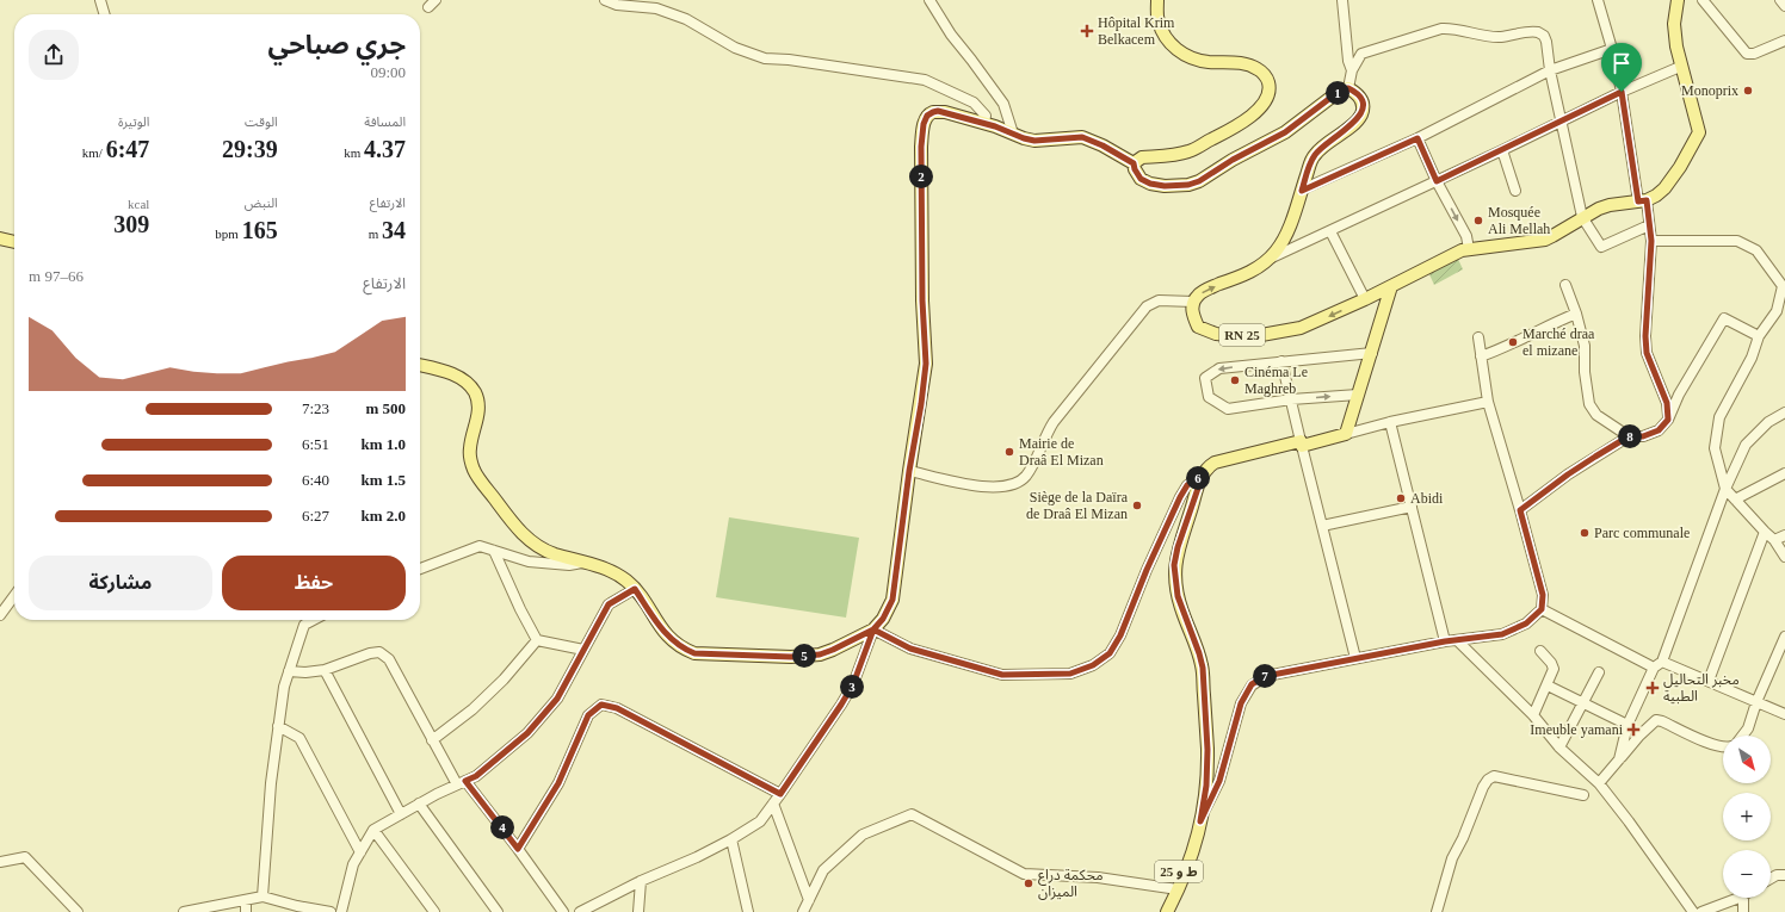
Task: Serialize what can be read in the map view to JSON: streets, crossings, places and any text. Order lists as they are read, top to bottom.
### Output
{
  "streets": {
    "main road": ["RN 25", "ط و 25"]
  },
  "places": {
    "health": ["Hôpital Krim Belkacem", "مخبر التحاليل الطبية", "Imeuble yamani"],
    "other": [
      "Monoprix",
      "Mosquée Ali Mellah",
      "Marché draa el mizane",
      "Cinéma Le Maghreb",
      "Mairie de Draâ El Mizan",
      "Abidi",
      "Siège de la Daïra de Draâ El Mizan",
      "Parc communale",
      "محكمة دراع الميزان"
    ]
  },
  "north": "bottom right",
  "page": {
    "heading": ["جري صباحي", "09:00"],
    "pins": [
      "1",
      "2",
      "8",
      "6",
      "5",
      "7",
      "3",
      "4"
    ],
    "stats": [
      ["المسافة", "4.37 km"],
      ["الوقت", "29:39"],
      ["الوتيرة", "6:47 /km"],
      ["الارتفاع", "34 m"],
      ["النبض", "165 bpm"],
      ["kcal", "309"]
    ],
    "chart": ["الارتفاع", "66–97 m"],
    "list": [
      {
        "name": "500 m",
        "note": "7:23"
      },
      {
        "name": "1.0 km",
        "note": "6:51"
      },
      {
        "name": "1.5 km",
        "note": "6:40"
      },
      {
        "name": "2.0 km",
        "note": "6:27"
      }
    ],
    "buttons": ["حفظ", "مشاركة"],
    "map_buttons": ["+", "−"]
  }
}
